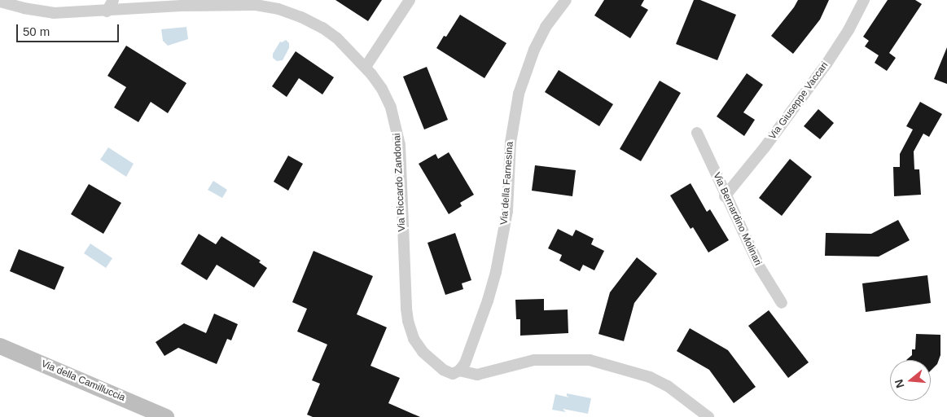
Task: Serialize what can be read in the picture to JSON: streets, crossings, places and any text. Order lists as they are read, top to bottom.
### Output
{
  "streets": {
    "main road": ["Via della Camilluccia"],
    "street": [
      "Via Giuseppe Vaccari",
      "Via Riccardo Zandonai",
      "Via della Farnesina",
      "Via Bernardino Molinari"
    ]
  },
  "crossings": [
    ["Via Giuseppe Vaccari", "Via Bernardino Molinari"],
    ["Via Riccardo Zandonai", "Via della Farnesina"]
  ],
  "scale_bar": "50 m",
  "north": "left"
}
